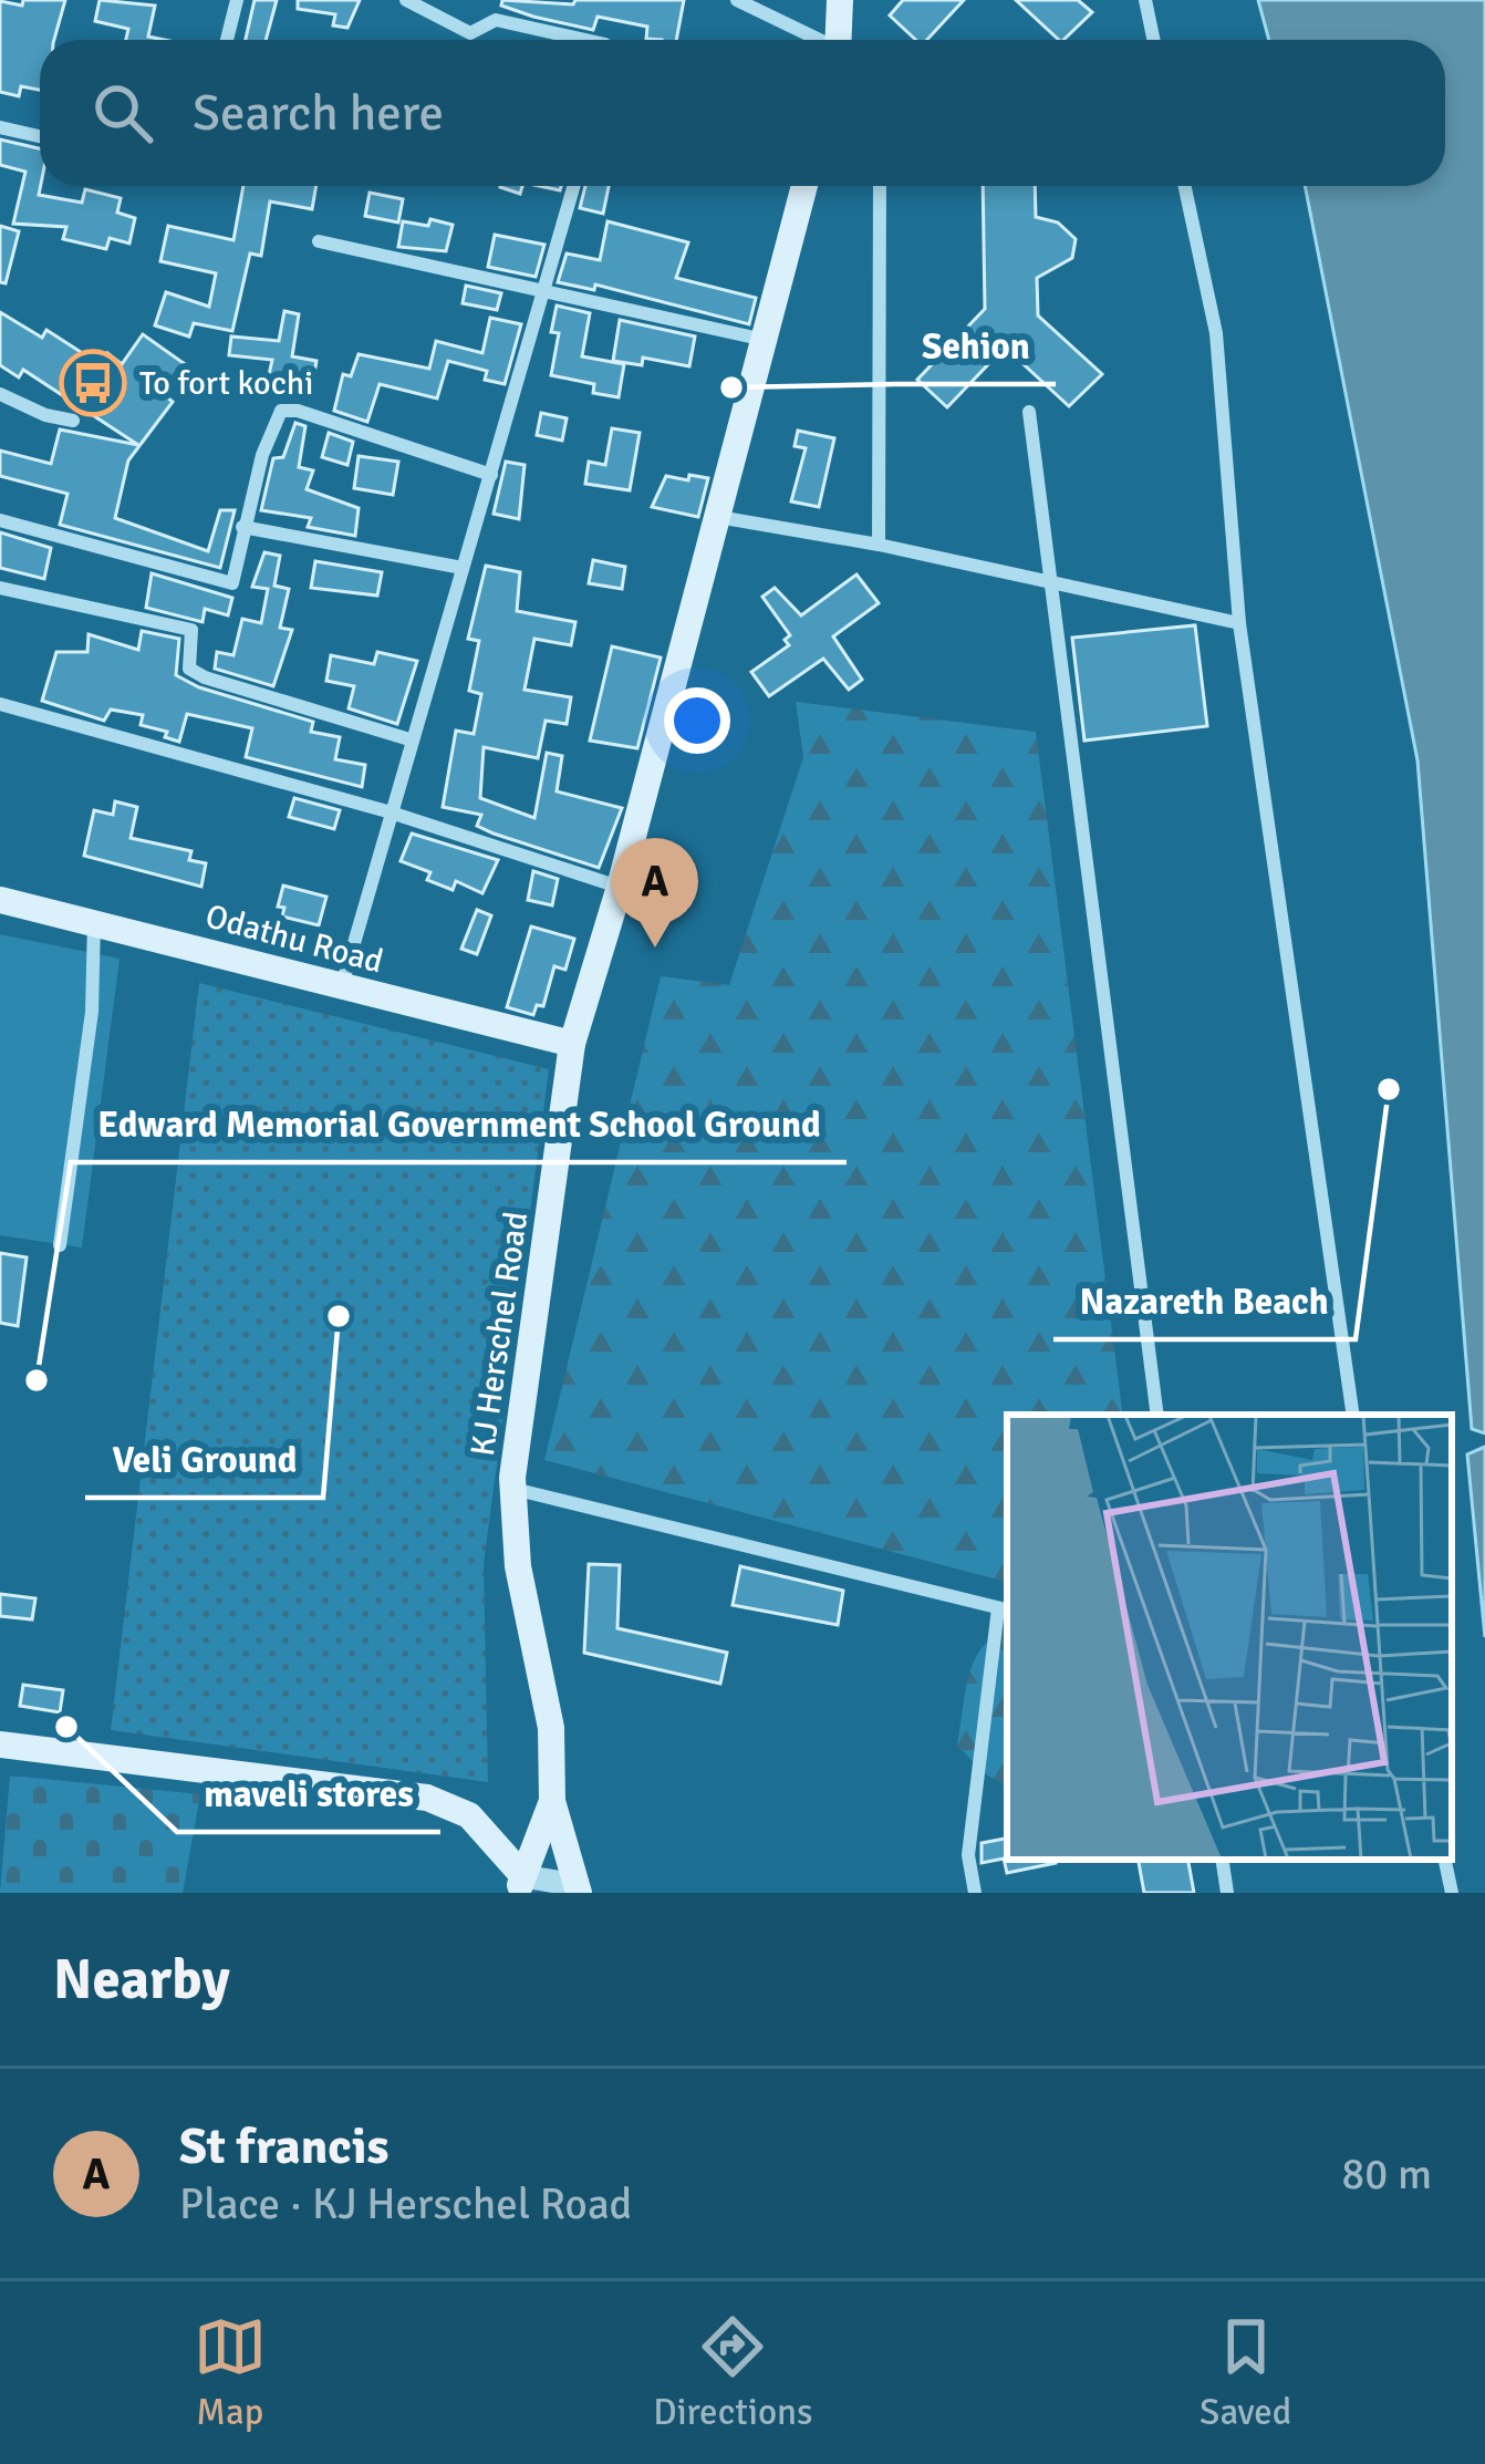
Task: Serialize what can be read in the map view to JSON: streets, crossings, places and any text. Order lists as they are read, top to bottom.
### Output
{
  "streets": {
    "main road": ["Odathu Road", "KJ Herschel Road"]
  },
  "crossings": [
    ["Odathu Road", "KJ Herschel Road"]
  ],
  "places": {
    "bus stop": ["To fort kochi"],
    "other": [
      "Sehion",
      "Nazareth Beach",
      "Veli Ground",
      "Edward Memorial Government School Ground",
      "maveli stores"
    ]
  },
  "page": {
    "search": "Search here",
    "pins": "A",
    "heading": "Nearby",
    "list": [
      {
        "mark": "A",
        "name": "St francis",
        "note": "Place · KJ Herschel Road",
        "value": "80 m"
      }
    ],
    "nav": ["Map", "Directions", "Saved"]
  }
}
